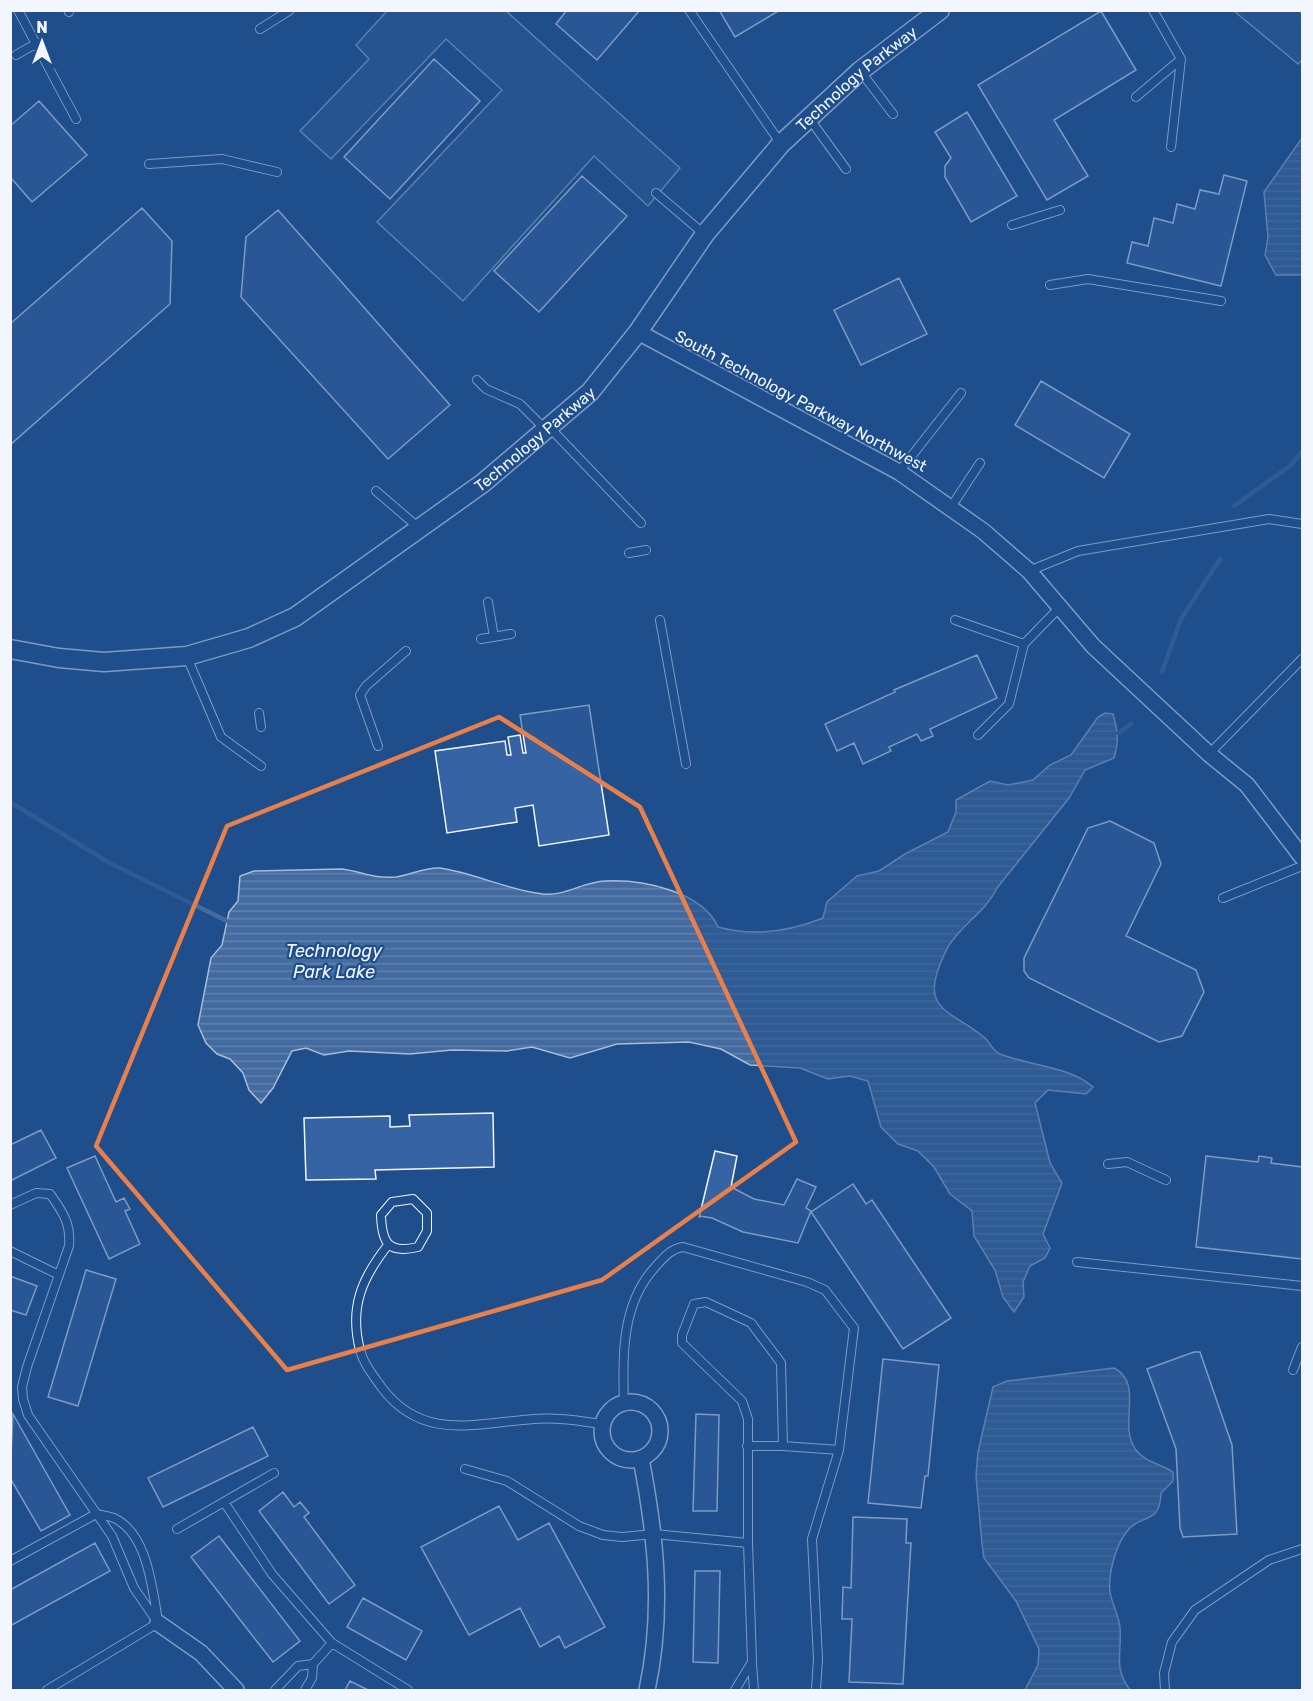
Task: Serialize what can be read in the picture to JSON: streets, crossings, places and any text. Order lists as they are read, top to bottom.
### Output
{
  "streets": {
    "street": ["Technology Parkway", "South Technology Parkway Northwest"]
  },
  "crossings": [
    ["Technology Parkway", "South Technology Parkway Northwest"]
  ],
  "water": ["Technology Park Lake"],
  "north": "top"
}
